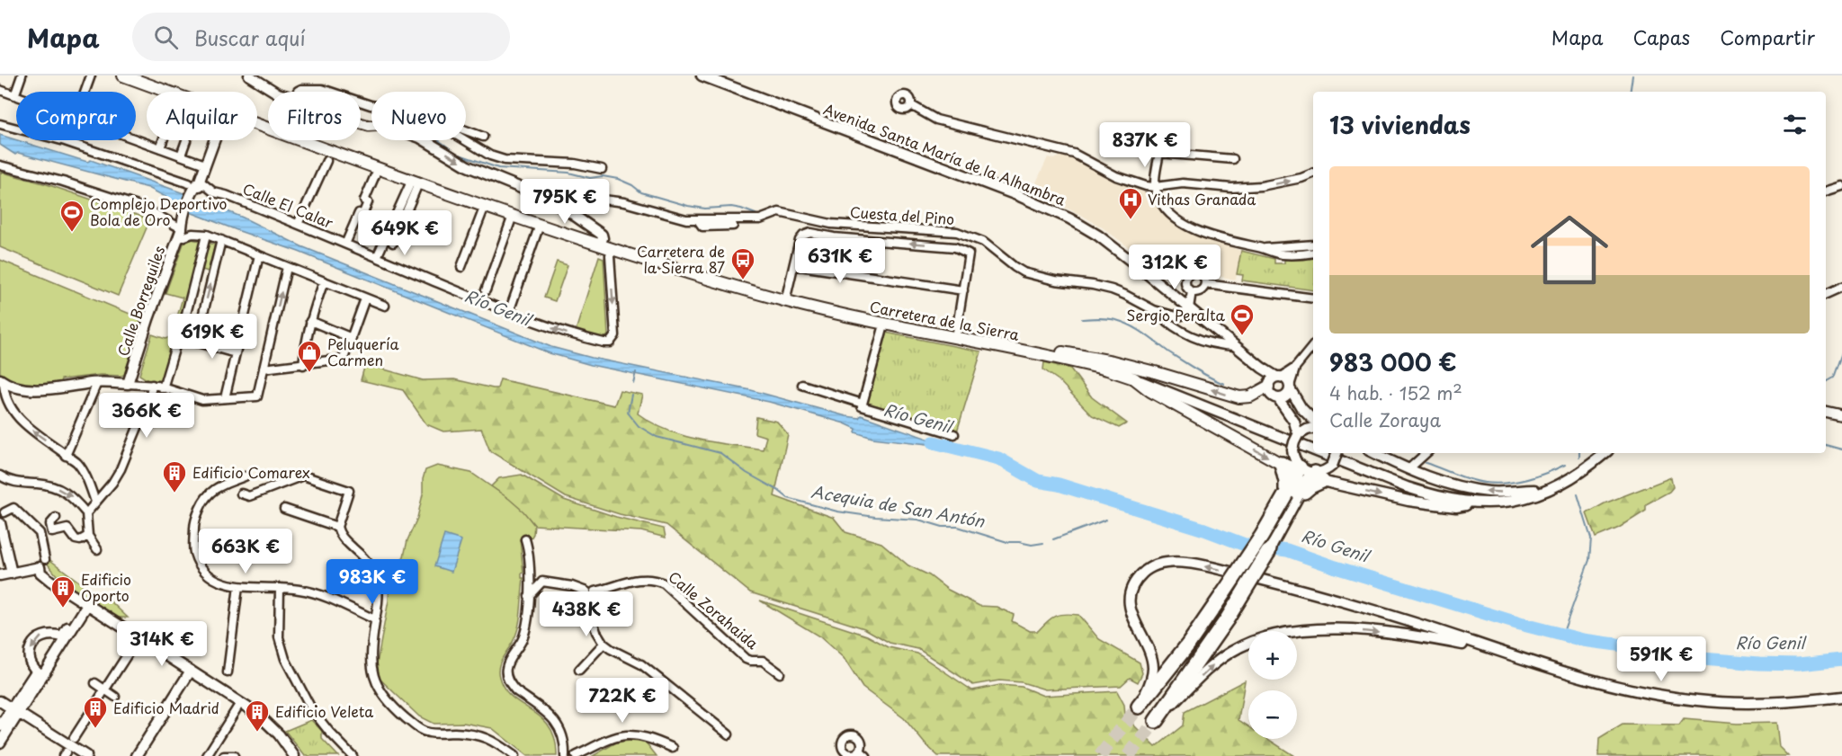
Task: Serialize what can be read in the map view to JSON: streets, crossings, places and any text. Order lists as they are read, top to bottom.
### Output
{
  "streets": {
    "main road": ["Carretera de la Sierra"],
    "street": [
      "Avenida Santa María de la Alhambra",
      "Calle El Calar",
      "Cuesta del Pino",
      "Calle Borreguiles",
      "Calle Zorahaida"
    ]
  },
  "crossings": [
    ["Avenida Santa María de la Alhambra", "Cuesta del Pino"],
    ["Calle El Calar", "Calle Borreguiles"],
    ["Calle El Calar", "Carretera de la Sierra"]
  ],
  "water": ["Río Genil", "Acequia de San Antón"],
  "places": {
    "hospital": ["Vithas Granada"],
    "sports": ["Complejo Deportivo Bola de Oro", "Sergio Peralta"],
    "bus stop": ["Carretera de la Sierra 87"],
    "shop": ["Peluquería Carmen"],
    "building": [
      "Edificio Comarex",
      "Edificio Oporto",
      "Edificio Madrid",
      "Edificio Veleta"
    ]
  },
  "page": {
    "header": "Mapa",
    "search": "Buscar aquí",
    "nav": ["Mapa", "Capas", "Compartir"],
    "chip": [
      "Comprar",
      "Alquilar",
      "Filtros",
      "Nuevo"
    ],
    "heading": "13 viviendas",
    "price": [
      "837K €",
      "795K €",
      "649K €",
      "631K €",
      "312K €",
      "619K €",
      "366K €",
      "663K €",
      "983K €",
      "438K €",
      "314K €",
      "591K €",
      "722K €"
    ],
    "list": [
      {
        "name": "983 000 €",
        "note": "4 hab. · 152 m² · Calle Zoraya"
      }
    ],
    "map_buttons": ["+", "−"]
  }
}
